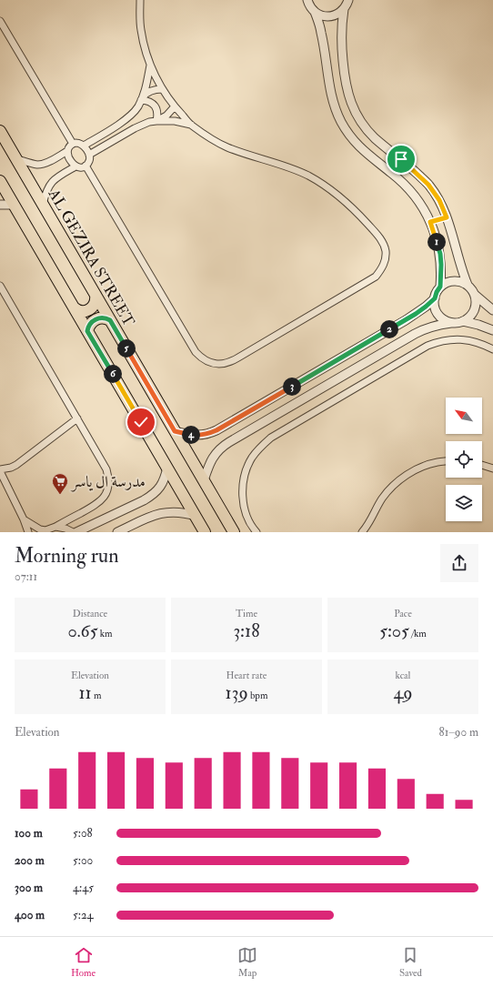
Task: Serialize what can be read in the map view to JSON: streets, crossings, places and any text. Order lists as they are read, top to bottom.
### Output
{
  "streets": {
    "main road": ["AL GEZIRA STREET"]
  },
  "places": {
    "supermarket": ["مدرسة ال ياسر"]
  },
  "north": "top left",
  "page": {
    "pins": [
      "1",
      "2",
      "5",
      "6",
      "3",
      "4"
    ],
    "heading": ["Morning run", "07:11"],
    "stats": [
      ["Distance", "0.65 km"],
      ["Time", "3:18"],
      ["Pace", "5:05 /km"],
      ["Elevation", "11 m"],
      ["Heart rate", "139 bpm"],
      ["kcal", "49"]
    ],
    "chart": ["Elevation", "81–90 m"],
    "list": [
      {
        "name": "100 m",
        "note": "5:08"
      },
      {
        "name": "200 m",
        "note": "5:00"
      },
      {
        "name": "300 m",
        "note": "4:45"
      },
      {
        "name": "400 m",
        "note": "5:24"
      }
    ],
    "tabs": ["Home", "Map", "Saved"]
  }
}
